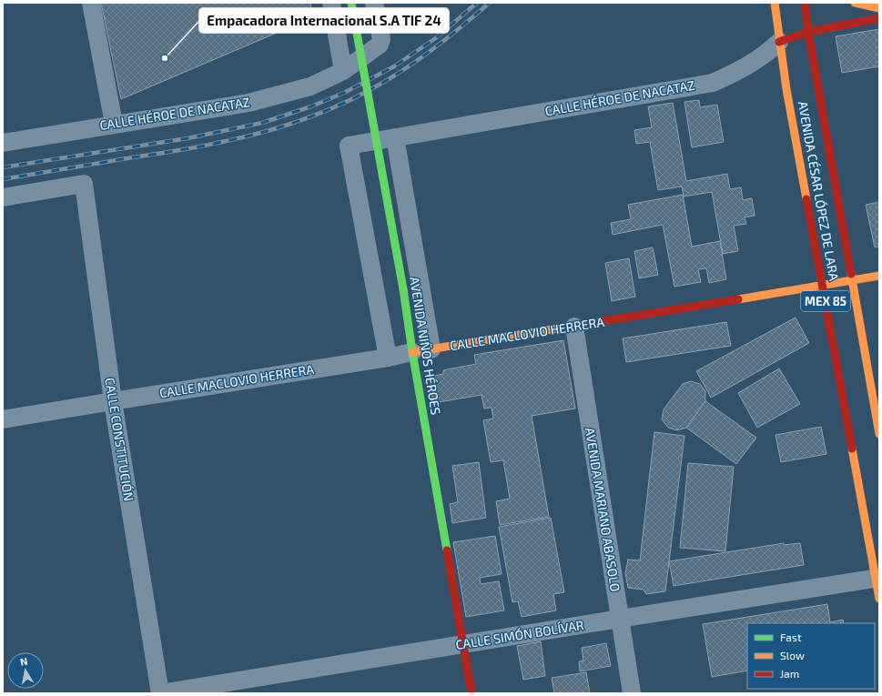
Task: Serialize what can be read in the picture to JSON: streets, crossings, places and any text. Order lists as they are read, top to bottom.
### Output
{
  "streets": {
    "street": [
      "CALLE HÉROE DE NACATAZ",
      "AVENIDA CÉSAR LÓPEZ DE LARA",
      "MEX 85",
      "CALLE MACLOVIO HERRERA",
      "AVENIDA NIÑOS HÉROES",
      "CALLE CONSTITUCIÓN",
      "AVENIDA MARIANO ABASOLO",
      "CALLE SIMÓN BOLÍVAR"
    ]
  },
  "crossings": [
    ["CALLE HÉROE DE NACATAZ", "AVENIDA CÉSAR LÓPEZ DE LARA"],
    ["CALLE HÉROE DE NACATAZ", "CALLE MACLOVIO HERRERA"],
    ["AVENIDA CÉSAR LÓPEZ DE LARA", "CALLE MACLOVIO HERRERA"],
    ["AVENIDA CÉSAR LÓPEZ DE LARA", "CALLE SIMÓN BOLÍVAR"],
    ["CALLE MACLOVIO HERRERA", "AVENIDA NIÑOS HÉROES"],
    ["CALLE MACLOVIO HERRERA", "CALLE CONSTITUCIÓN"],
    ["CALLE MACLOVIO HERRERA", "AVENIDA MARIANO ABASOLO"],
    ["AVENIDA NIÑOS HÉROES", "CALLE SIMÓN BOLÍVAR"],
    ["CALLE CONSTITUCIÓN", "CALLE SIMÓN BOLÍVAR"],
    ["AVENIDA MARIANO ABASOLO", "CALLE SIMÓN BOLÍVAR"]
  ],
  "places": ["Empacadora Internacional S.A TIF 24"],
  "legend": ["Fast", "Slow", "Jam"],
  "north": "top"
}
